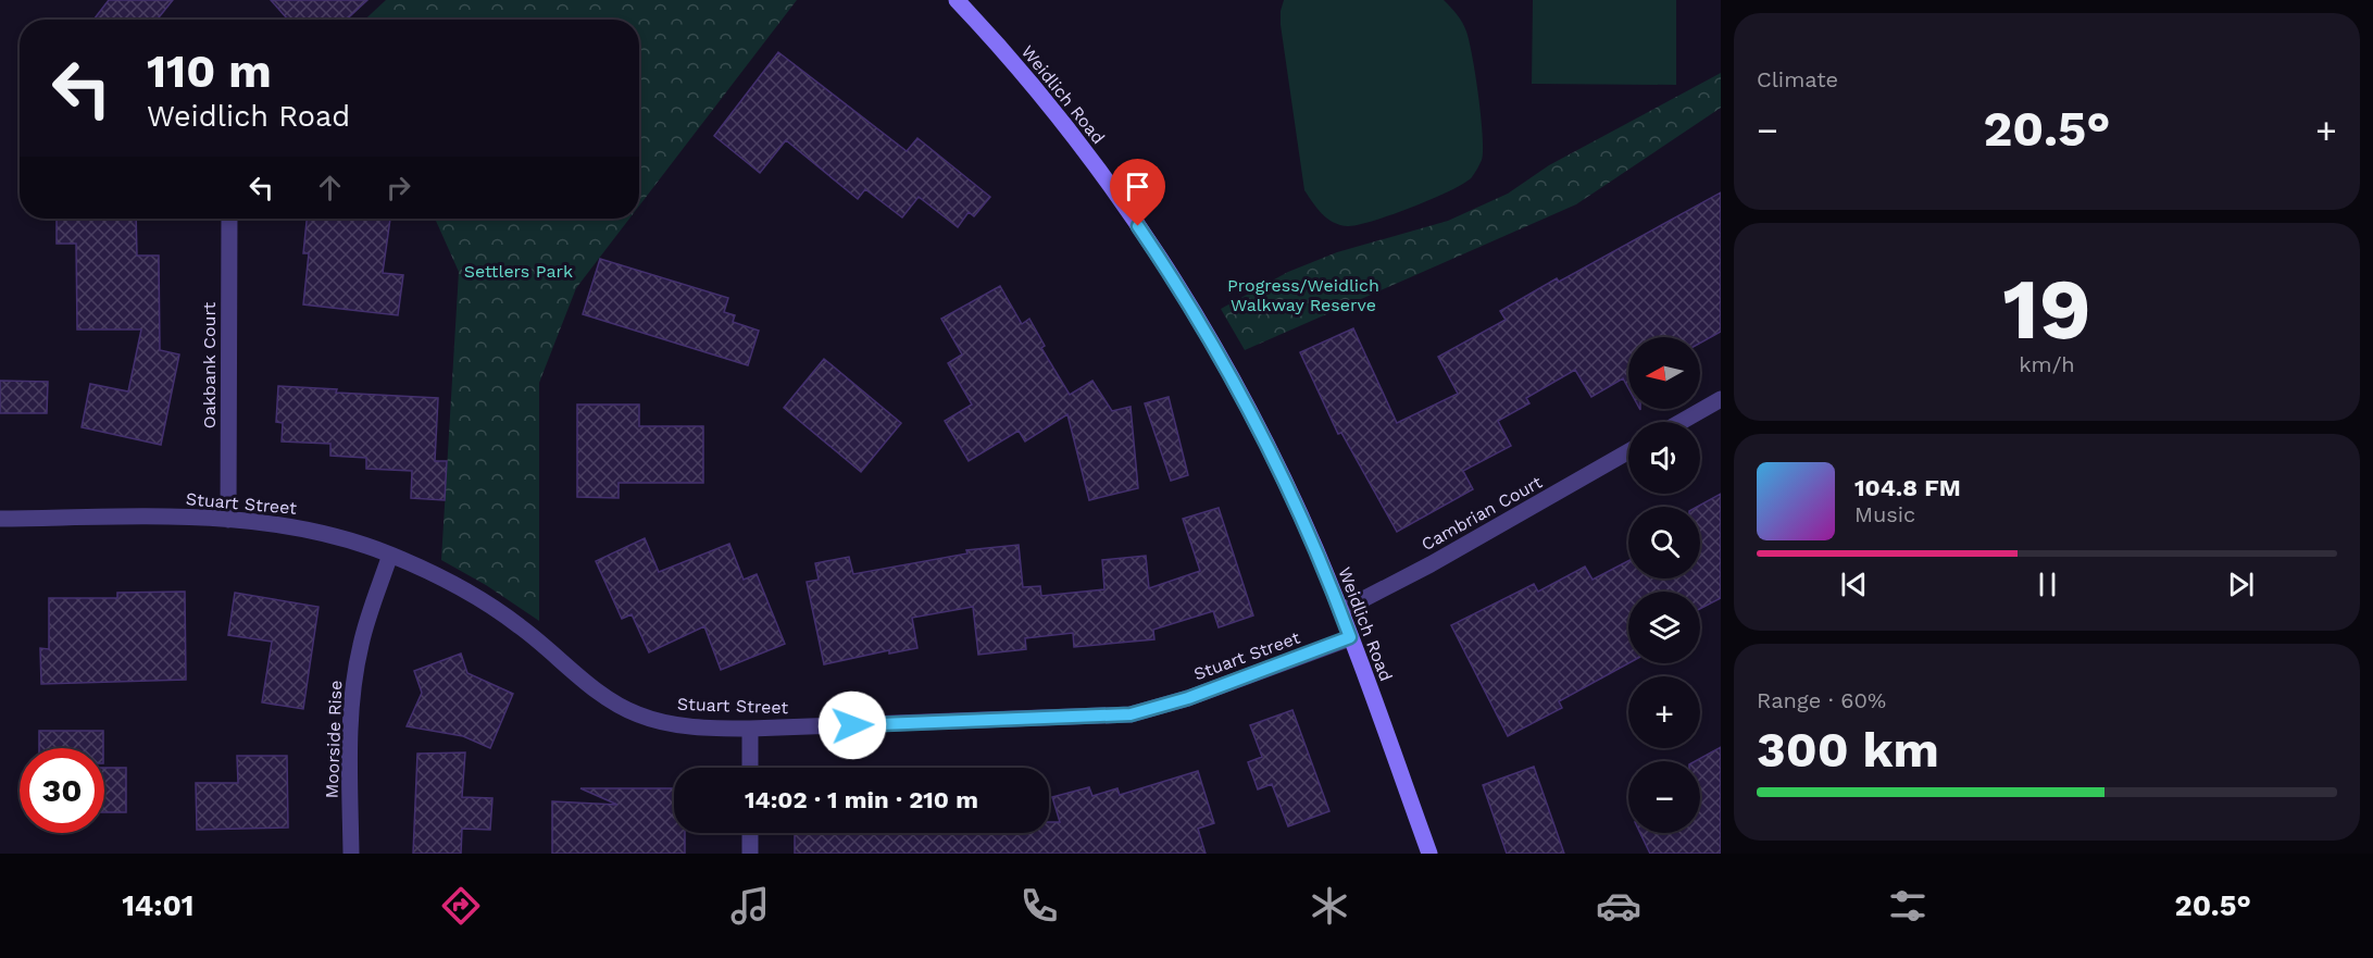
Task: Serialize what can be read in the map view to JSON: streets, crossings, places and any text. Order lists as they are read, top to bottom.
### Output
{
  "streets": {
    "street": [
      "Weidlich Road",
      "Oakbank Court",
      "Stuart Street",
      "Cambrian Court",
      "Moorside Rise"
    ]
  },
  "crossings": [
    ["Weidlich Road", "Stuart Street"],
    ["Weidlich Road", "Cambrian Court"],
    ["Oakbank Court", "Stuart Street"],
    ["Stuart Street", "Moorside Rise"]
  ],
  "parks": ["Settlers Park", "Progress/Weidlich Walkway Reserve"],
  "north": "left",
  "page": {
    "tile": [
      "Climate",
      ["19", "km/h"],
      ["Range · 60%", "300 km"]
    ],
    "turn": ["110 m", "Weidlich Road"],
    "heat": ["−", "20.5°", "+"],
    "map_buttons": ["+", "−"],
    "song": ["104.8 FM", "Music"],
    "limit": "30",
    "trip": "14:02 · 1 min · 210 m",
    "tabs": ["14:01", "20.5°"]
  }
}
